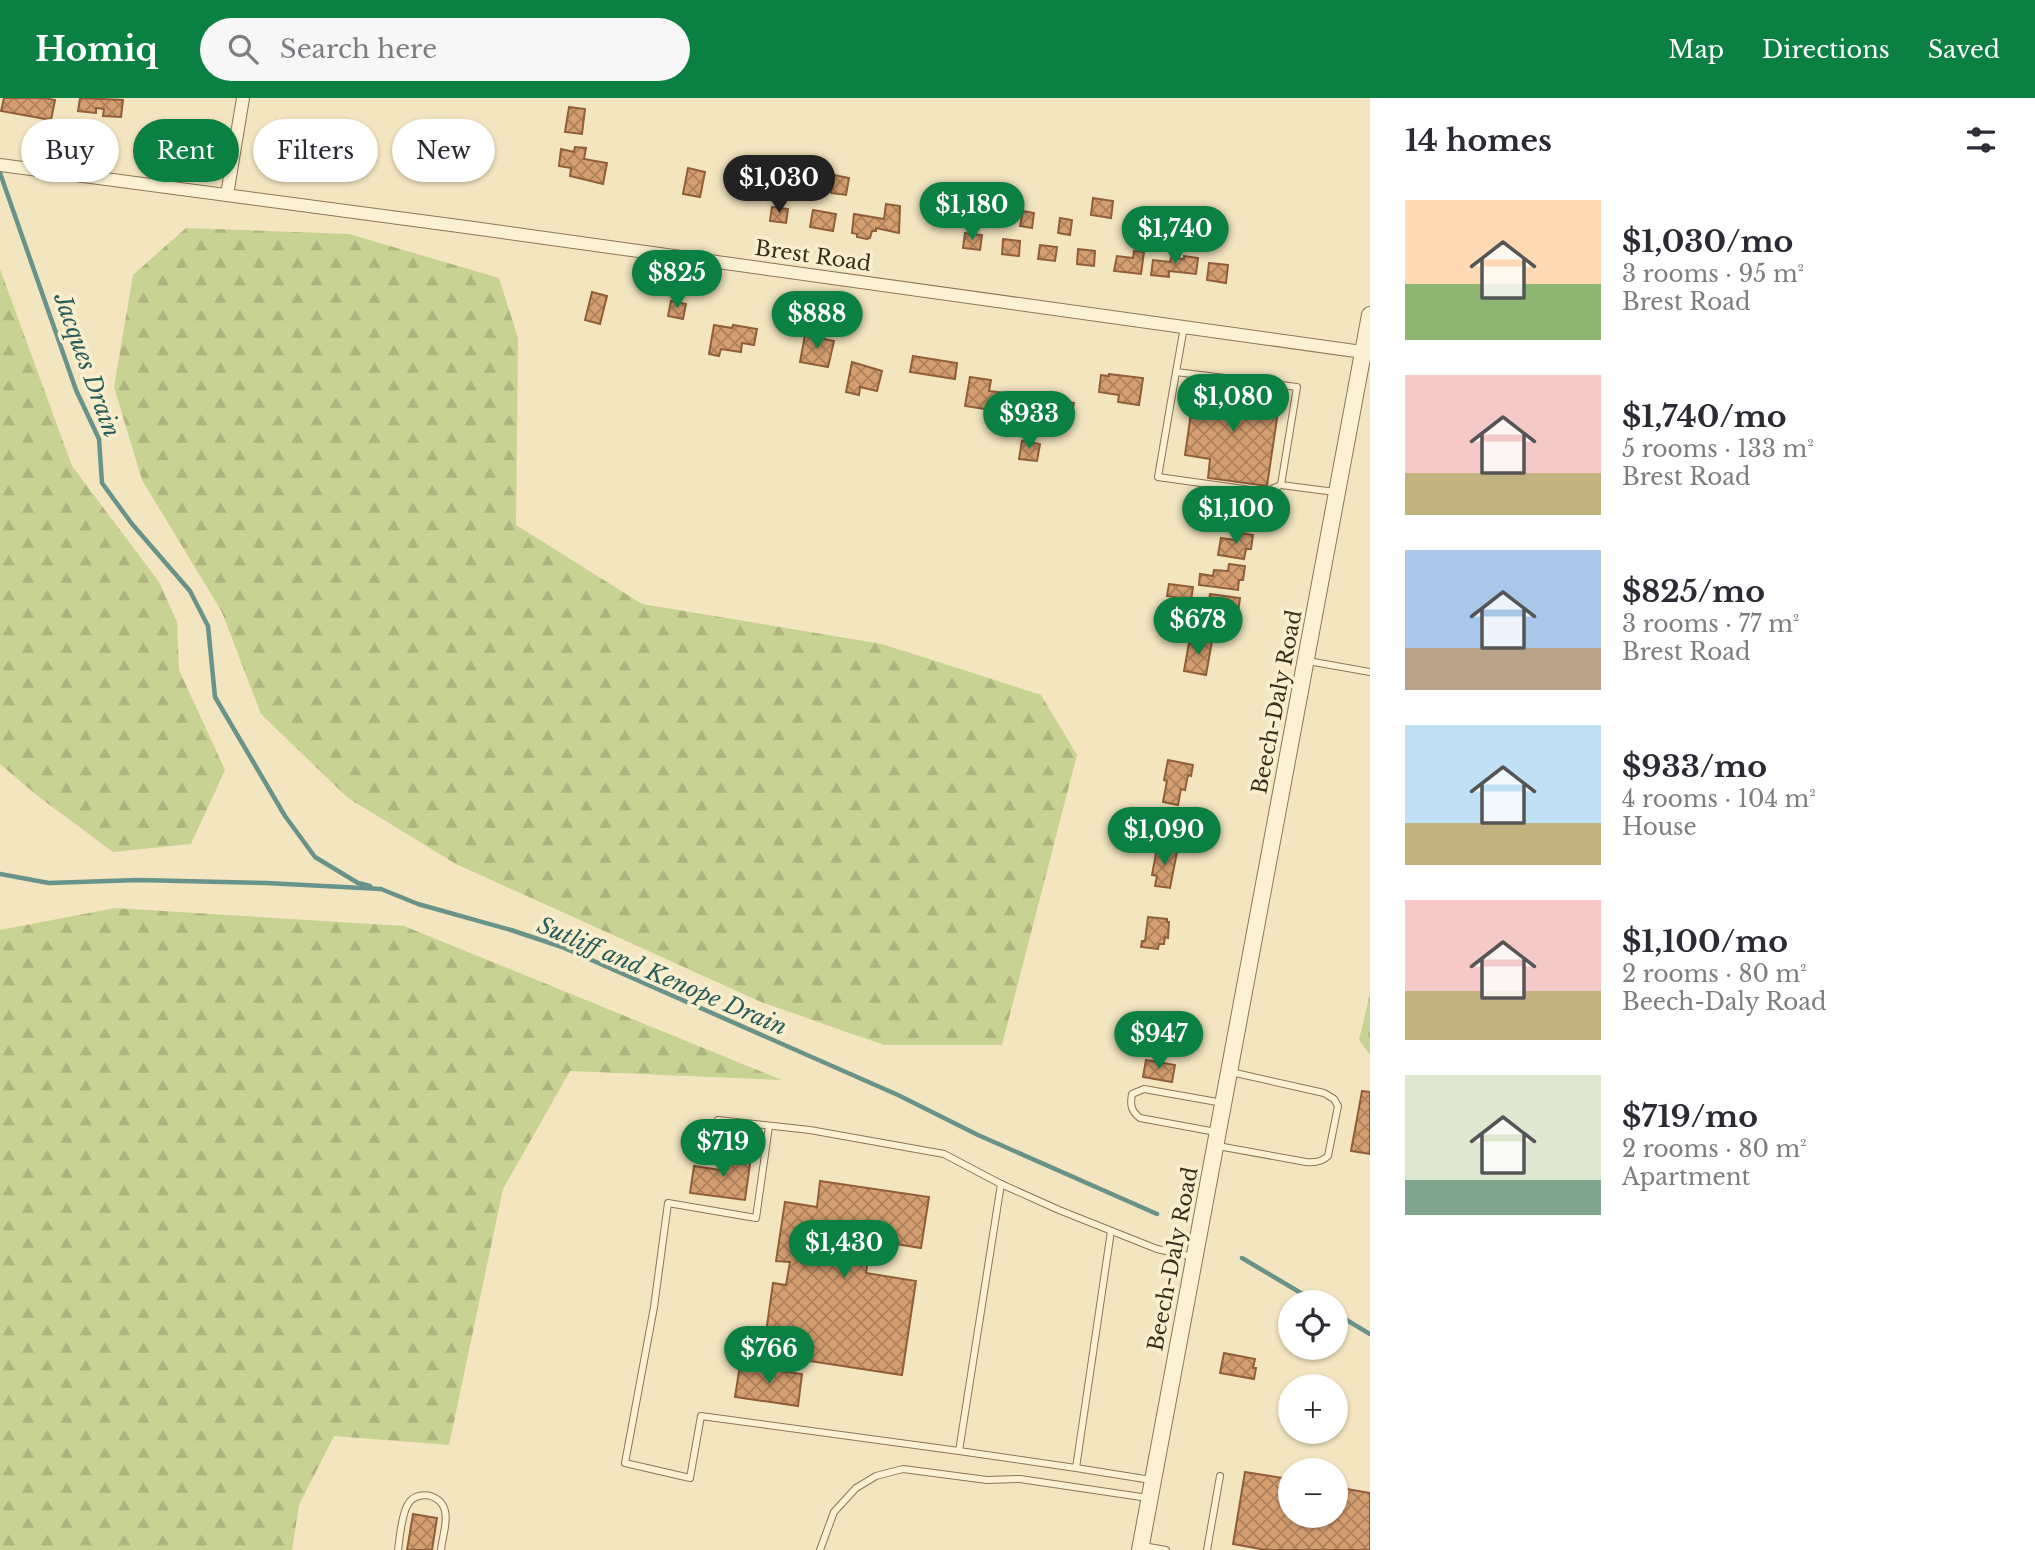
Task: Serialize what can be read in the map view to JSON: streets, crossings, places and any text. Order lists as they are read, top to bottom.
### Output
{
  "streets": {
    "street": ["Brest Road", "Beech-Daly Road"]
  },
  "crossings": [
    ["Brest Road", "Beech-Daly Road"]
  ],
  "water": ["Jacques Drain", "Sutliff and Kenope Drain"],
  "page": {
    "header": "Homiq",
    "search": "Search here",
    "nav": ["Map", "Directions", "Saved"],
    "heading": "14 homes",
    "chip": [
      "Buy",
      "Rent",
      "Filters",
      "New"
    ],
    "price": [
      "$1,030",
      "$1,180",
      "$1,740",
      "$825",
      "$888",
      "$1,080",
      "$933",
      "$1,100",
      "$678",
      "$1,090",
      "$947",
      "$719",
      "$1,430",
      "$766"
    ],
    "list": [
      {
        "name": "$1,030/mo",
        "note": "3 rooms · 95 m² · Brest Road"
      },
      {
        "name": "$1,740/mo",
        "note": "5 rooms · 133 m² · Brest Road"
      },
      {
        "name": "$825/mo",
        "note": "3 rooms · 77 m² · Brest Road"
      },
      {
        "name": "$933/mo",
        "note": "4 rooms · 104 m² · House"
      },
      {
        "name": "$1,100/mo",
        "note": "2 rooms · 80 m² · Beech-Daly Road"
      },
      {
        "name": "$719/mo",
        "note": "2 rooms · 80 m² · Apartment"
      }
    ],
    "map_buttons": ["+", "−"]
  }
}
